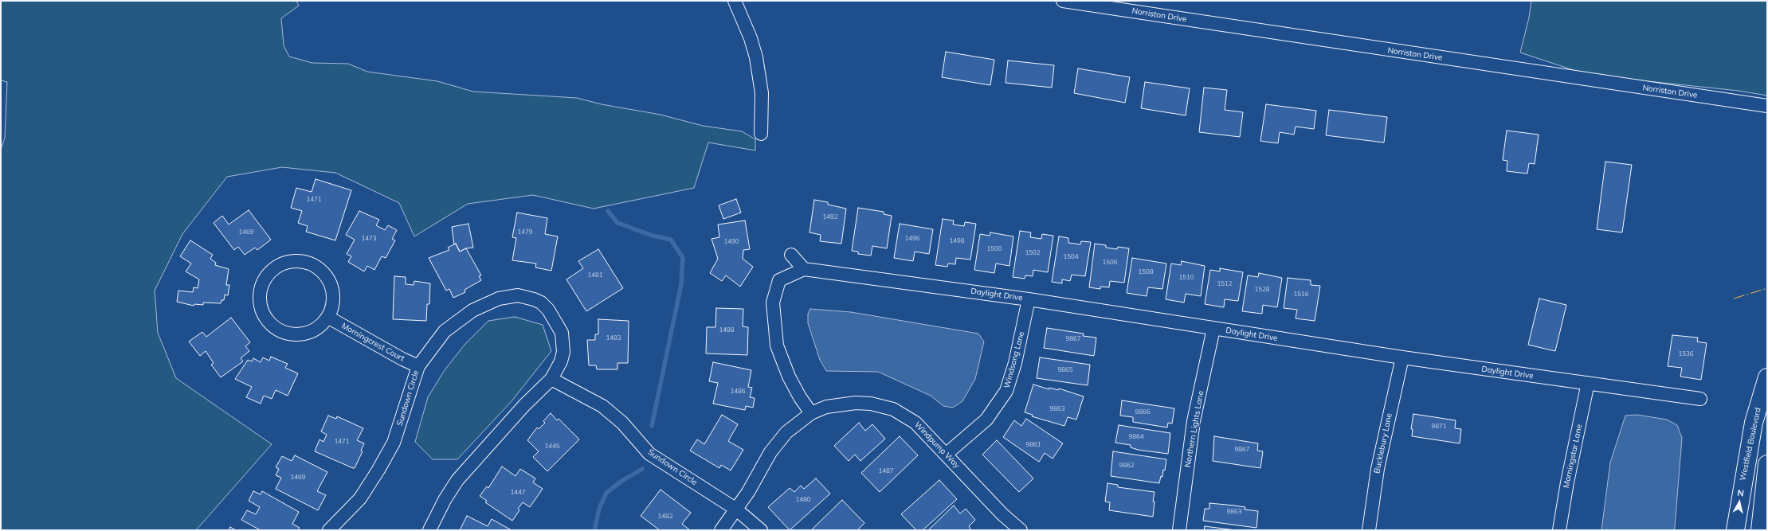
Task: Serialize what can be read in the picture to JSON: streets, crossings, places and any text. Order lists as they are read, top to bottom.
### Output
{
  "streets": {
    "main road": ["Westfield Boulevard"],
    "street": [
      "Norriston Drive",
      "Daylight Drive",
      "Morningcrest Court",
      "Windsong Lane",
      "Sundown Circle",
      "Northern Lights Lane",
      "Bucklebury Lane",
      "Windpump Way",
      "Morningstar Lane"
    ]
  },
  "crossings": [
    ["Daylight Drive", "Windsong Lane"],
    ["Daylight Drive", "Northern Lights Lane"],
    ["Daylight Drive", "Bucklebury Lane"],
    ["Daylight Drive", "Morningstar Lane"],
    ["Morningcrest Court", "Sundown Circle"],
    ["Windsong Lane", "Windpump Way"],
    ["Sundown Circle", "Windpump Way"]
  ],
  "house_numbers": [
    "1471",
    "1492",
    "1469",
    "1479",
    "1473",
    "1496",
    "1498",
    "1490",
    "1500",
    "1502",
    "1504",
    "1506",
    "1508",
    "1481",
    "1510",
    "1512",
    "1528",
    "1516",
    "1488",
    "1483",
    "9867",
    "1536",
    "9865",
    "1486",
    "9863",
    "9866",
    "9871",
    "9864",
    "1471",
    "9861",
    "1445",
    "9867",
    "9862",
    "1487",
    "1469",
    "1447",
    "1480",
    "9863",
    "1482"
  ],
  "north": "top"
}
